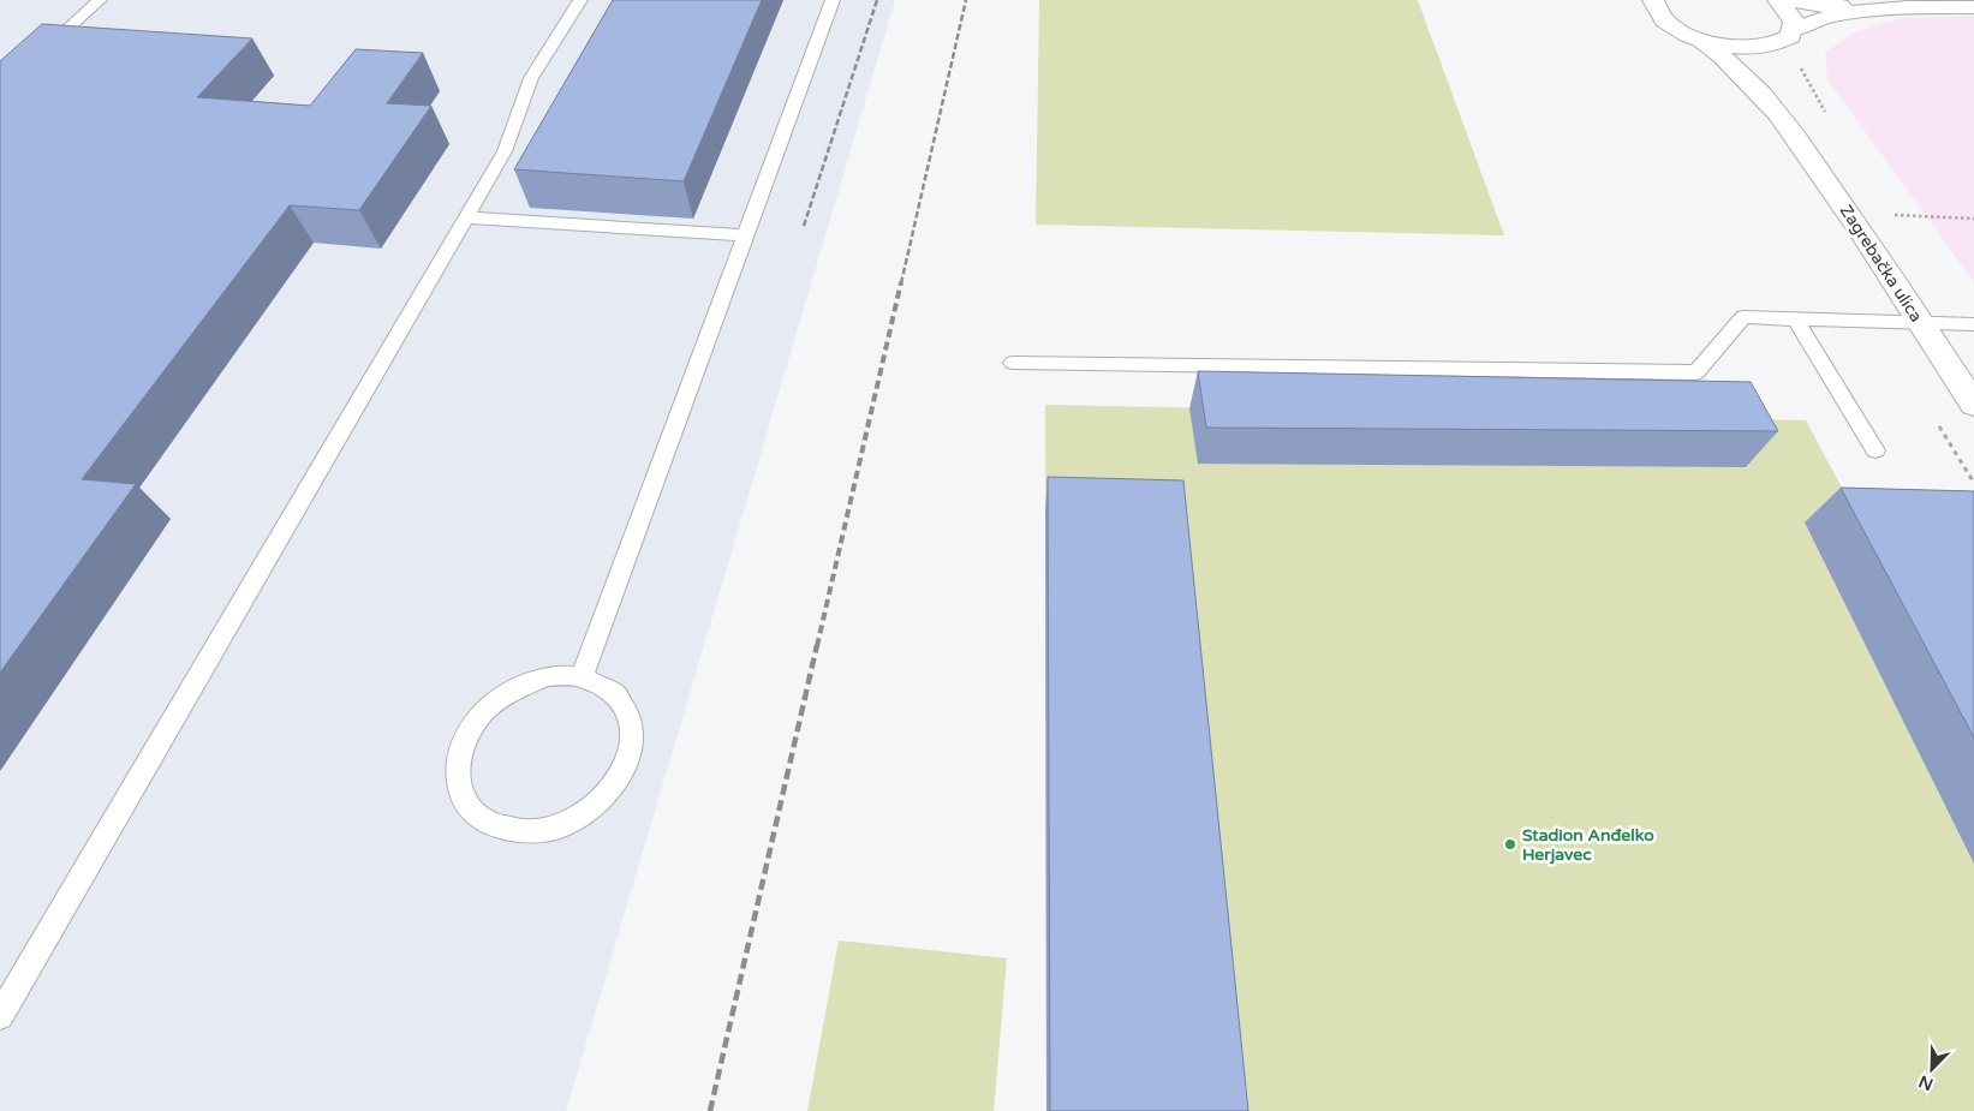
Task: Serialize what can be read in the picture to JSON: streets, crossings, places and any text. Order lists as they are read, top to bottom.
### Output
{
  "streets": {
    "main road": ["Zagrebačka ulica"]
  },
  "places": ["Stadion Anđelko Herjavec"],
  "north": "bottom left"
}
